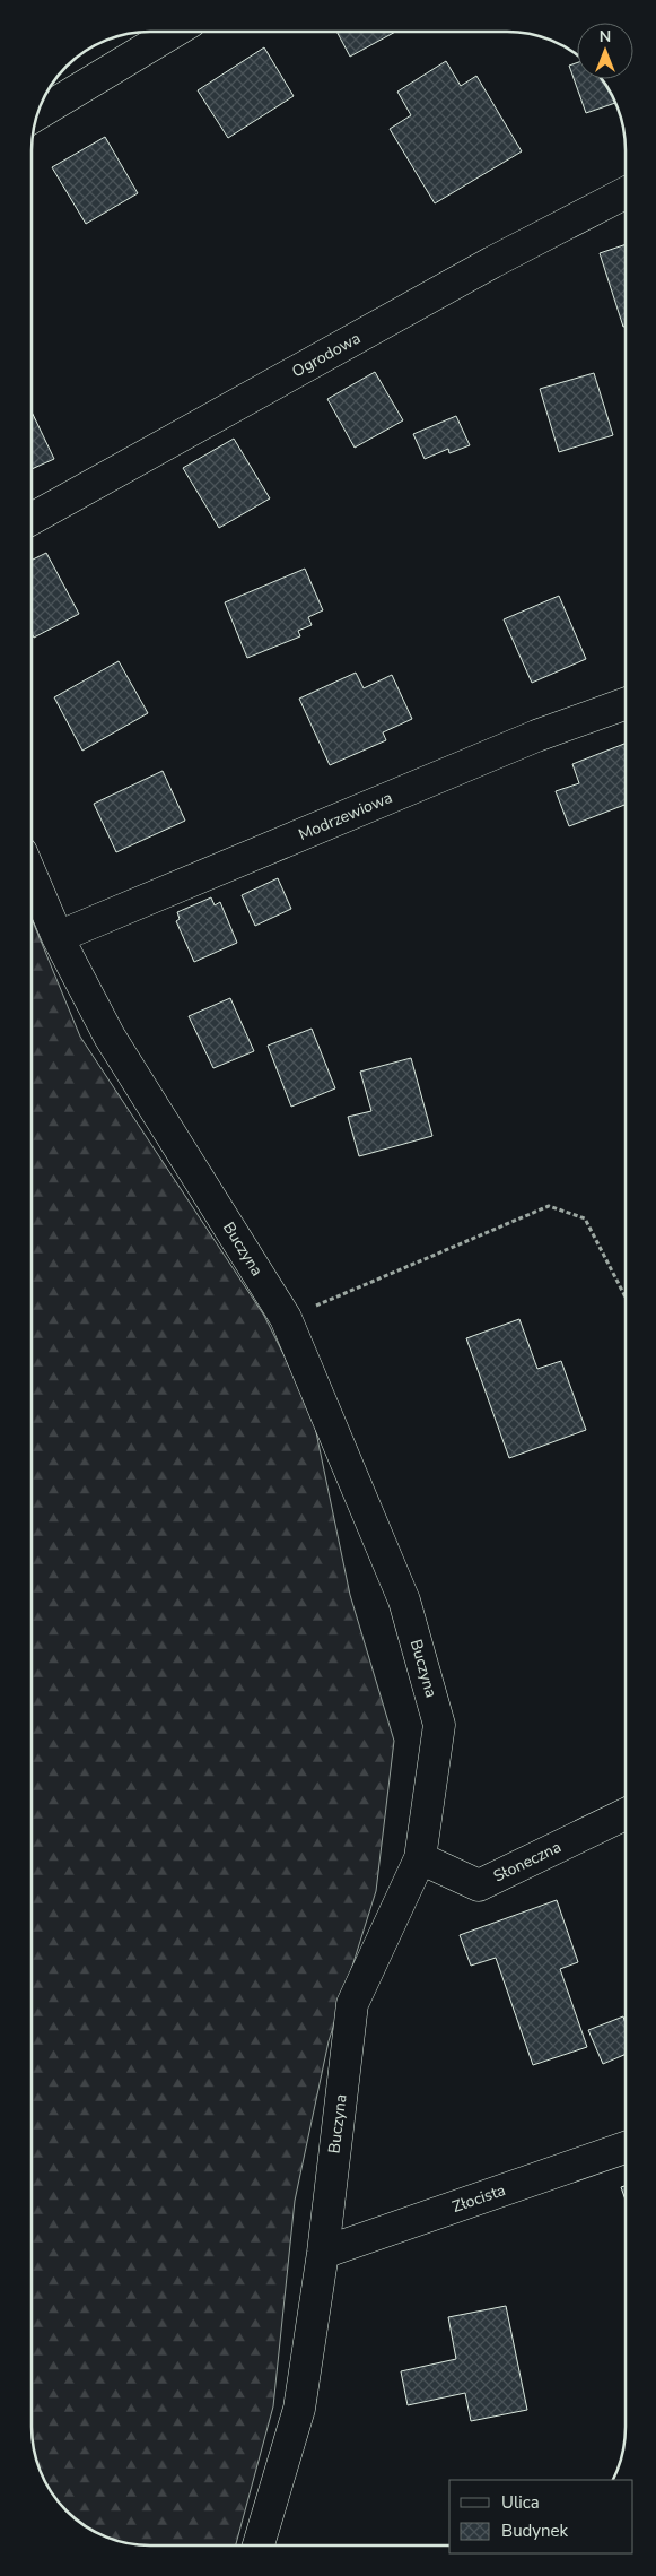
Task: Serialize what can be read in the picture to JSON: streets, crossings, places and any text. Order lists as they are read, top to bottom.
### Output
{
  "streets": {
    "street": [
      "Ogrodowa",
      "Modrzewiowa",
      "Buczyna",
      "Słoneczna",
      "Złocista"
    ]
  },
  "crossings": [
    ["Modrzewiowa", "Buczyna"],
    ["Buczyna", "Słoneczna"],
    ["Buczyna", "Złocista"]
  ],
  "legend": ["Ulica", "Budynek"],
  "north": "top"
}
